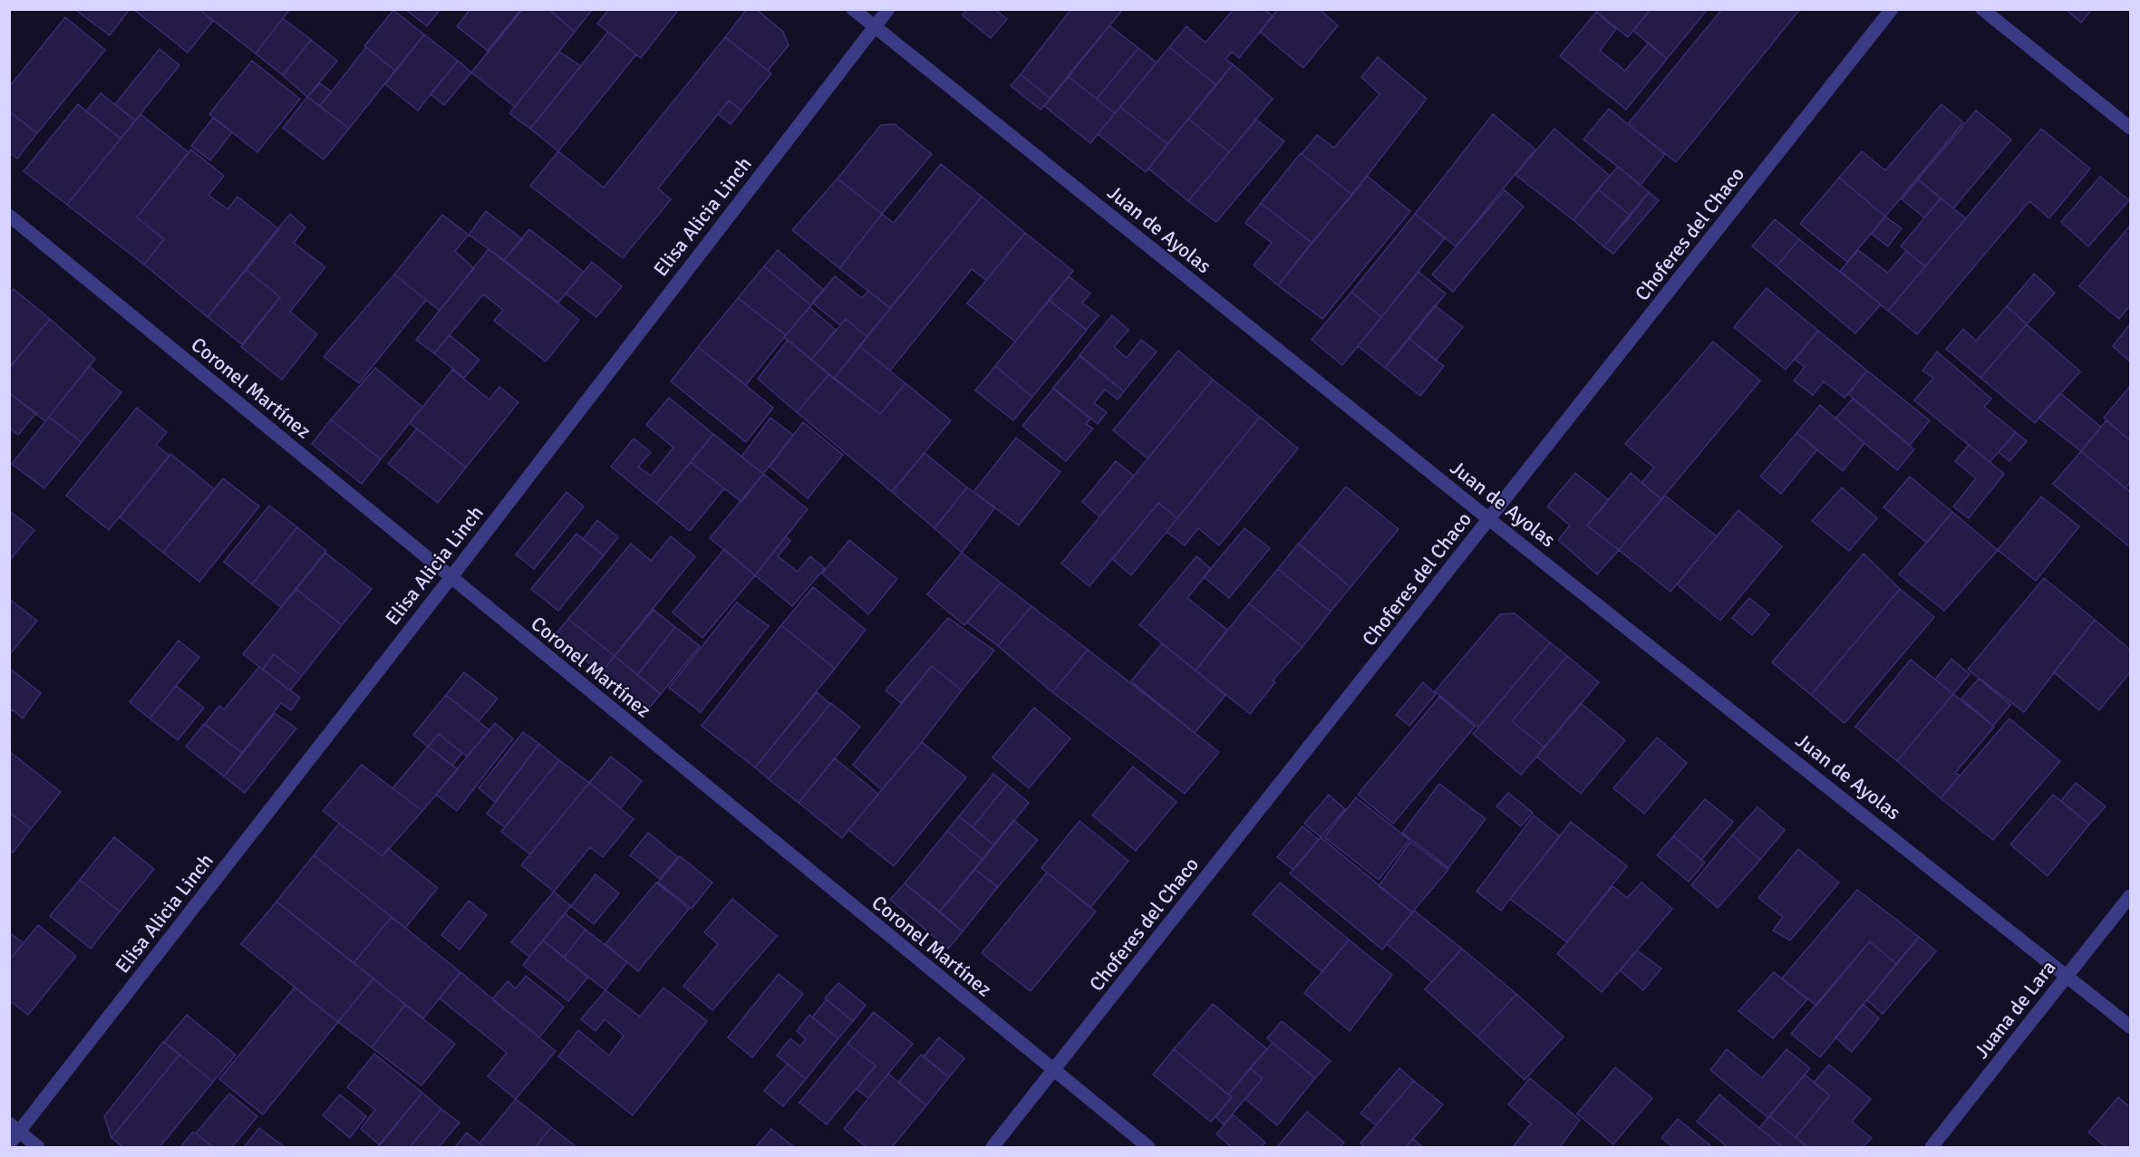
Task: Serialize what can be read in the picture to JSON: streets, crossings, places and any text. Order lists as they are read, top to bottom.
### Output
{
  "streets": {
    "street": [
      "Elisa Alicia Linch",
      "Juan de Ayolas",
      "Choferes del Chaco",
      "Coronel Martínez",
      "Juana de Lara"
    ]
  },
  "crossings": [
    ["Elisa Alicia Linch", "Juan de Ayolas"],
    ["Elisa Alicia Linch", "Coronel Martínez"],
    ["Juan de Ayolas", "Choferes del Chaco"],
    ["Juan de Ayolas", "Juana de Lara"],
    ["Choferes del Chaco", "Coronel Martínez"]
  ]
}
